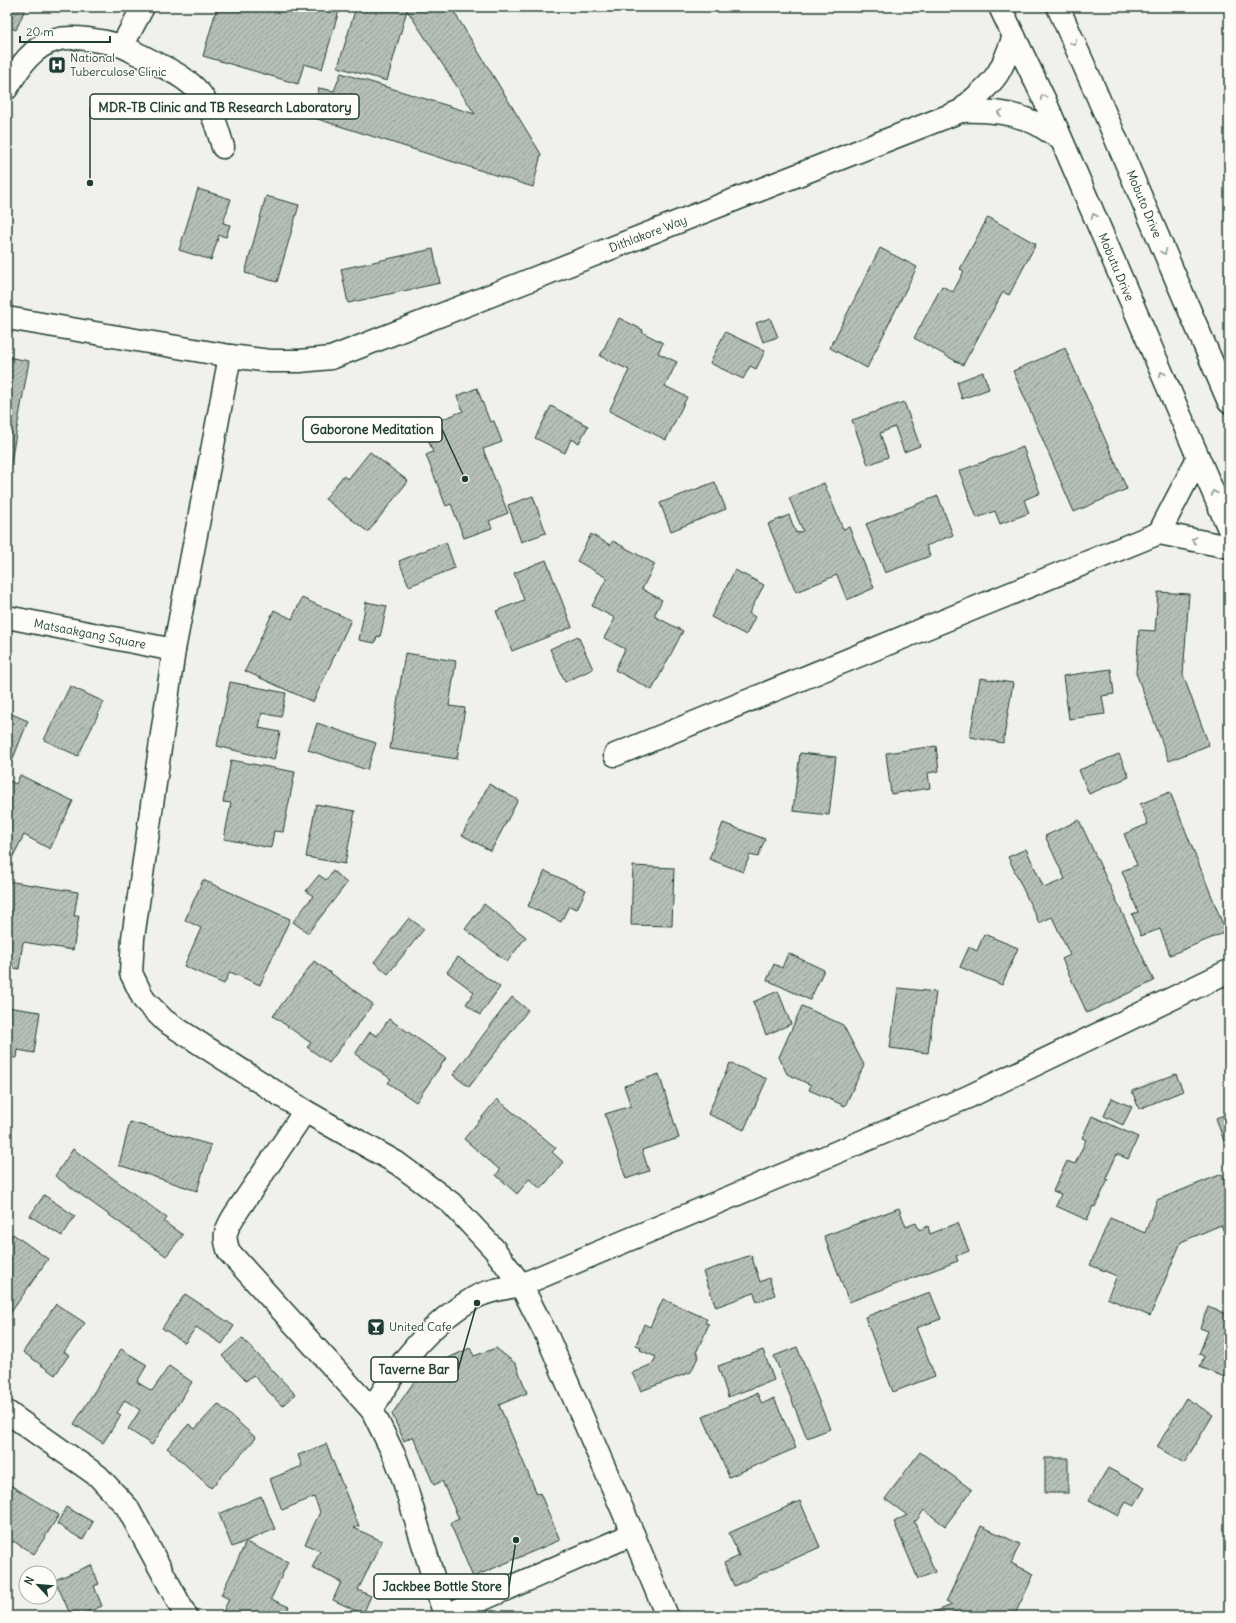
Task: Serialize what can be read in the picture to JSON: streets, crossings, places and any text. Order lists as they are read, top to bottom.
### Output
{
  "streets": {
    "street": [
      "Mobuto Drive",
      "Dithlakore Way",
      "Mobutu Drive",
      "Matsaakgang Square"
    ]
  },
  "crossings": [
    ["Dithlakore Way", "Mobutu Drive"]
  ],
  "one_way": ["Mobuto Drive", "Mobutu Drive"],
  "places": {
    "hospital": ["National Tuberculose Clinic"],
    "other": [
      "MDR-TB Clinic and TB Research Laboratory",
      "Gaborone Meditation",
      "Taverne Bar",
      "Jackbee Bottle Store"
    ],
    "bar": ["United Cafe"]
  },
  "scale_bar": "20 m",
  "north": "top left"
}
